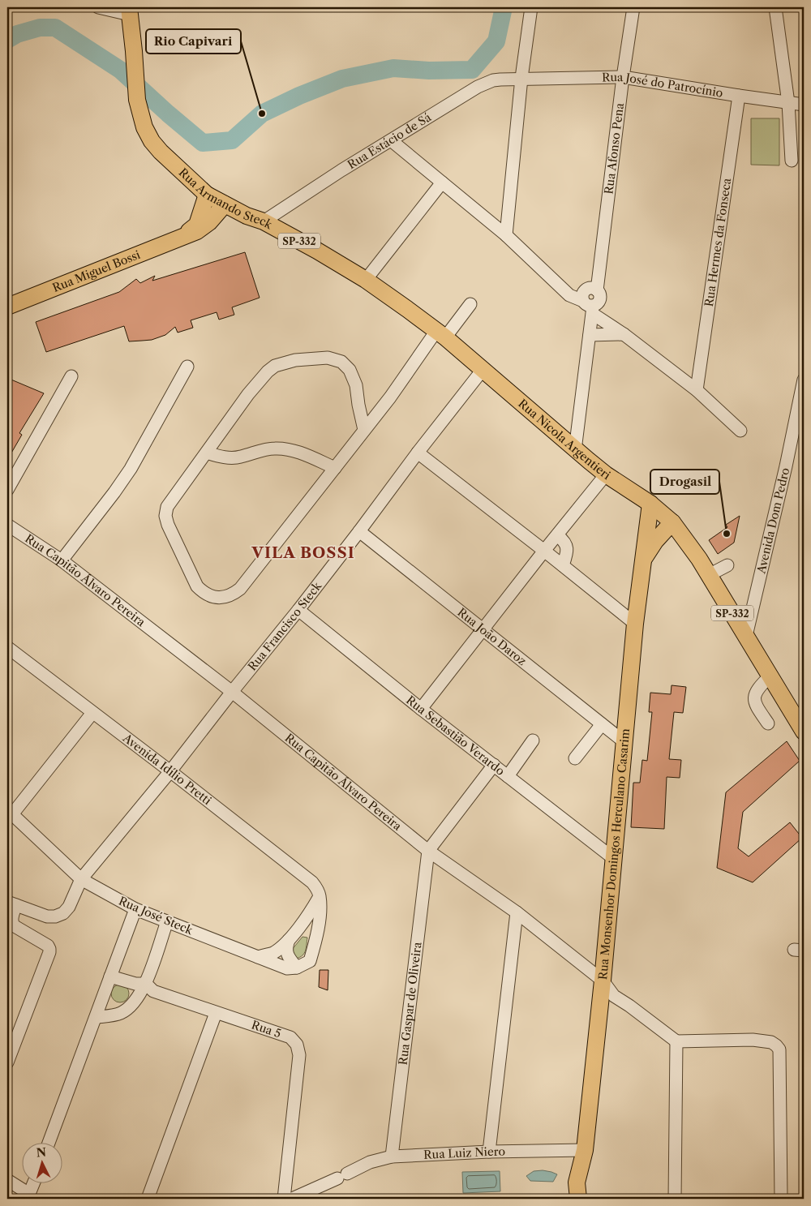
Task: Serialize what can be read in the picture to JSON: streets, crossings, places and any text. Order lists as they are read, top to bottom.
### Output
{
  "streets": {
    "main road": [
      "Rua Armando Steck",
      "SP-332",
      "Rua Miguel Bossi",
      "Rua Nicola Argentieri",
      "Rua Monsenhor Domingos Herculano Casarim"
    ],
    "street": [
      "Rua José do Patrocínio",
      "Rua Estácio de Sá",
      "Rua Afonso Pena",
      "Rua Hermes da Fonseca",
      "Avenida Dom Pedro",
      "Rua Capitão Álvaro Pereira",
      "Rua Francisco Steck",
      "Rua João Daroz",
      "Rua Sebastião Verardo",
      "Avenida Idílio Pretti",
      "Rua José Steck",
      "Rua Gaspar de Oliveira",
      "Rua 5",
      "Rua Luiz Niero"
    ]
  },
  "crossings": [
    ["Rua José do Patrocínio", "Rua Estácio de Sá"],
    ["Rua José do Patrocínio", "Rua Afonso Pena"],
    ["Rua José do Patrocínio", "Rua Hermes da Fonseca"],
    ["Rua Estácio de Sá", "Rua Armando Steck"],
    ["Rua Afonso Pena", "Rua Nicola Argentieri"],
    ["Rua Armando Steck", "Rua Miguel Bossi"],
    ["Rua Armando Steck", "Rua Nicola Argentieri"],
    ["Rua Armando Steck", "Rua Francisco Steck"],
    ["SP-332", "Rua Nicola Argentieri"],
    ["SP-332", "Avenida Dom Pedro"],
    ["SP-332", "Rua Monsenhor Domingos Herculano Casarim"],
    ["Rua Nicola Argentieri", "Rua Francisco Steck"],
    ["Rua Nicola Argentieri", "Rua Monsenhor Domingos Herculano Casarim"],
    ["Rua Capitão Álvaro Pereira", "Rua Francisco Steck"],
    ["Rua Capitão Álvaro Pereira", "Rua Monsenhor Domingos Herculano Casarim"],
    ["Rua Capitão Álvaro Pereira", "Rua Gaspar de Oliveira"],
    ["Rua Francisco Steck", "Rua João Daroz"],
    ["Rua Francisco Steck", "Rua Sebastião Verardo"],
    ["Rua Francisco Steck", "Avenida Idílio Pretti"],
    ["Rua Francisco Steck", "Rua José Steck"],
    ["Rua João Daroz", "Rua Monsenhor Domingos Herculano Casarim"],
    ["Rua Sebastião Verardo", "Rua Monsenhor Domingos Herculano Casarim"],
    ["Rua Monsenhor Domingos Herculano Casarim", "Rua Luiz Niero"],
    ["Rua Gaspar de Oliveira", "Rua Luiz Niero"]
  ],
  "districts": ["VILA BOSSI"],
  "places": ["Rio Capivari", "Drogasil"],
  "north": "top"
}
